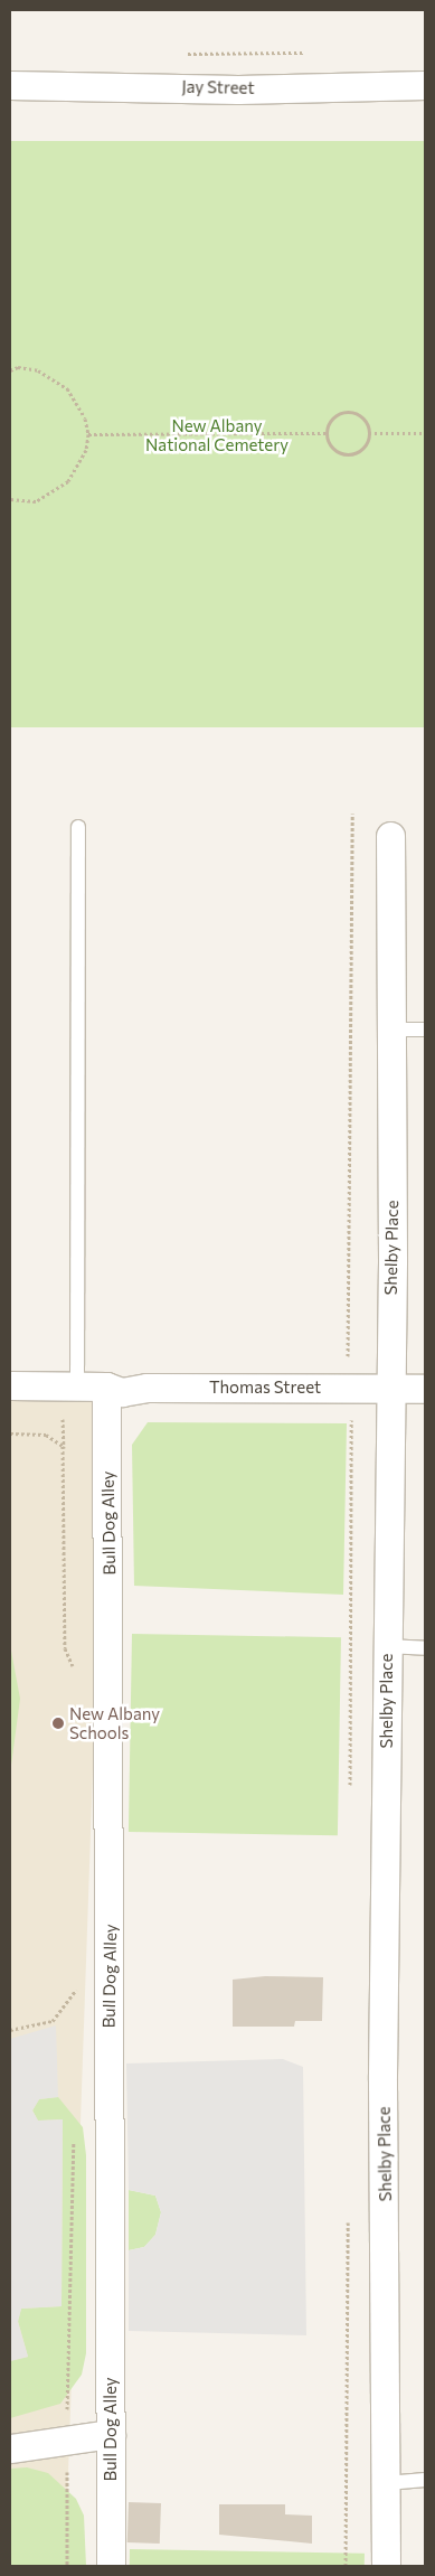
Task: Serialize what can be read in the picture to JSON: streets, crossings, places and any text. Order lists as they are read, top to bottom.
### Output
{
  "streets": {
    "street": [
      "Jay Street",
      "Shelby Place",
      "Thomas Street",
      "Bull Dog Alley"
    ]
  },
  "crossings": [
    ["Shelby Place", "Thomas Street"],
    ["Thomas Street", "Bull Dog Alley"]
  ],
  "parks": ["New Albany National Cemetery"],
  "places": ["New Albany Schools"]
}
